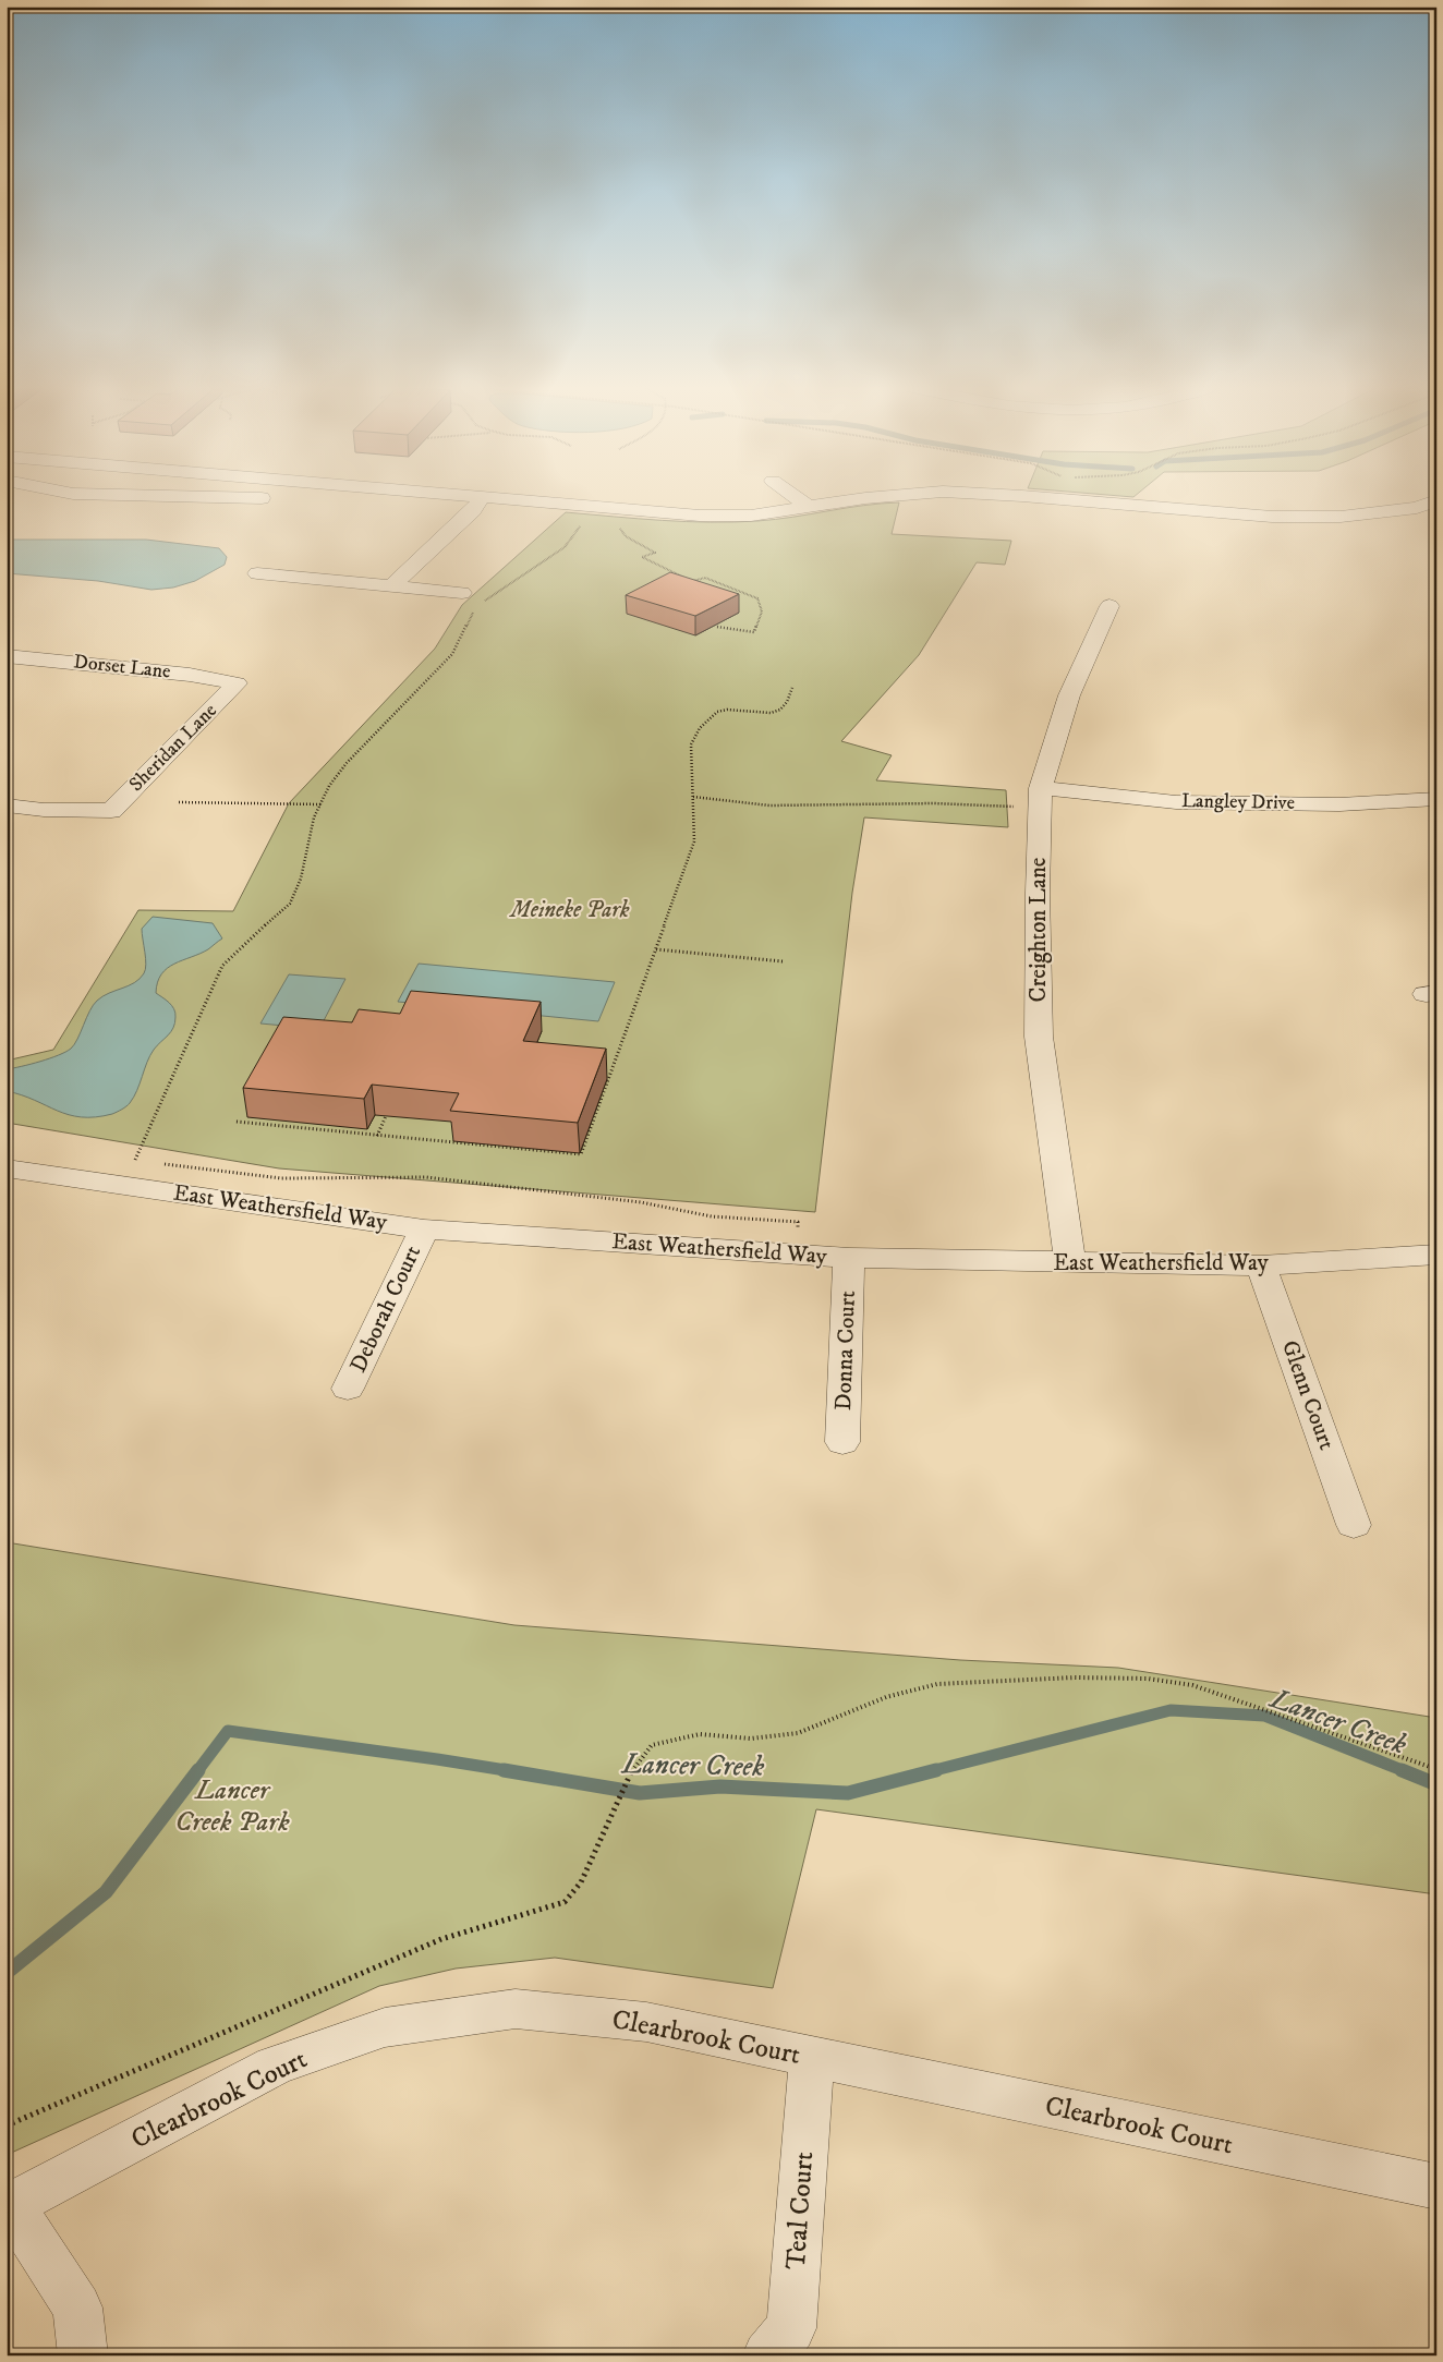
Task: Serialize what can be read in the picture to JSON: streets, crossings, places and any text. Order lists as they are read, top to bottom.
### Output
{
  "streets": {
    "street": [
      "Dorset Lane",
      "Sheridan Lane",
      "Langley Drive",
      "Creighton Lane",
      "East Weathersfield Way",
      "Deborah Court",
      "Donna Court",
      "Glenn Court",
      "Clearbrook Court",
      "Teal Court"
    ]
  },
  "crossings": [
    ["Dorset Lane", "Sheridan Lane"],
    ["Langley Drive", "Creighton Lane"],
    ["Creighton Lane", "East Weathersfield Way"],
    ["East Weathersfield Way", "Deborah Court"],
    ["East Weathersfield Way", "Donna Court"],
    ["East Weathersfield Way", "Glenn Court"],
    ["Clearbrook Court", "Teal Court"]
  ],
  "water": ["Lancer Creek"],
  "parks": ["Meineke Park", "Lancer Creek Park"]
}
